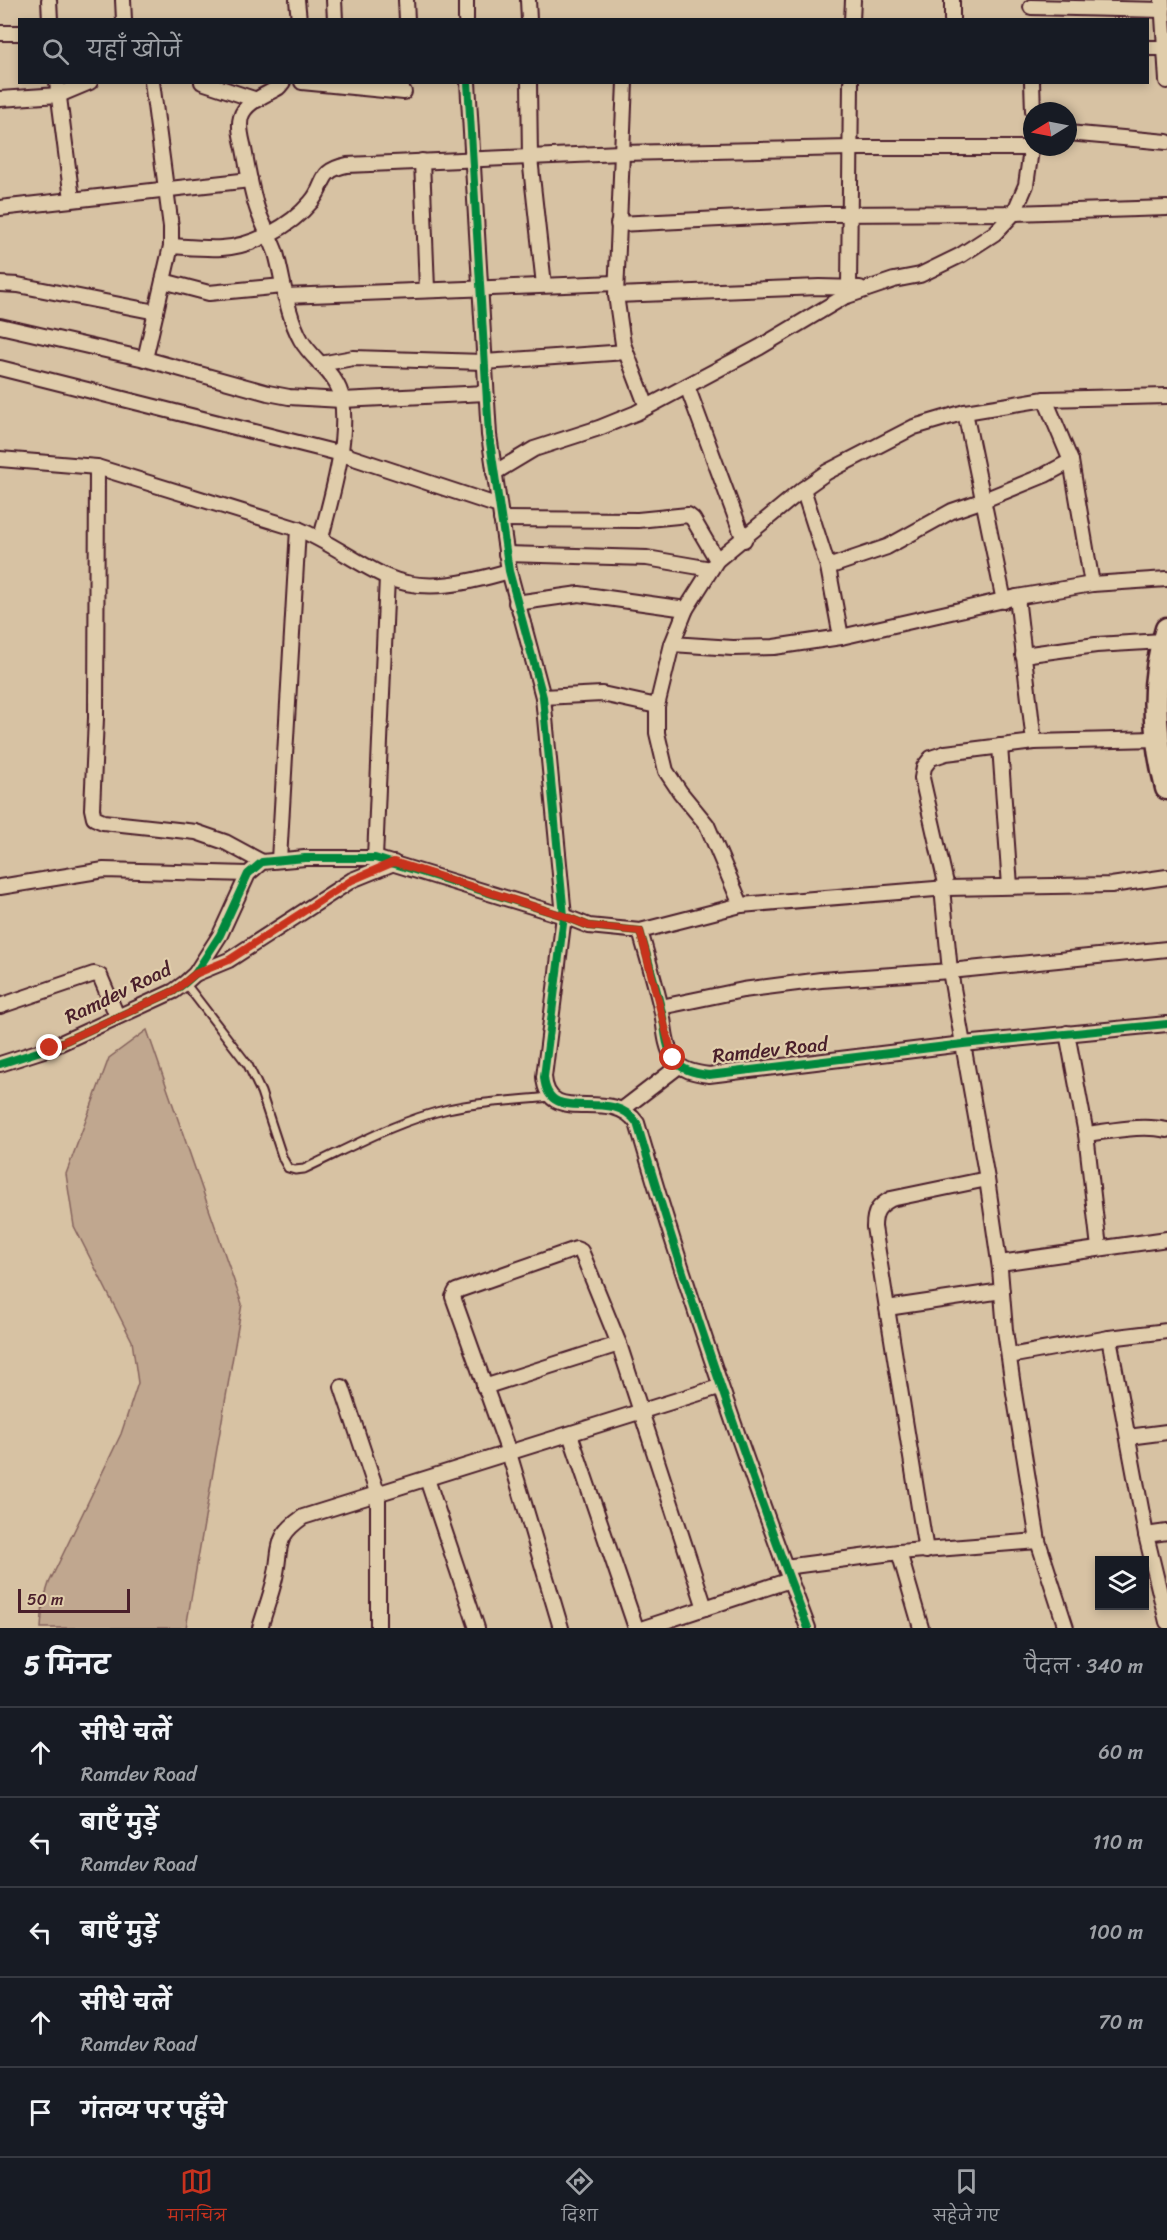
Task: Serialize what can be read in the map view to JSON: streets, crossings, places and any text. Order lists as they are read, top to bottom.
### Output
{
  "streets": {
    "street": ["Ramdev Road"]
  },
  "scale_bar": "50 m",
  "north": "left",
  "page": {
    "search": "यहाँ खोजें",
    "scale": "50 m",
    "heading": ["5 मिनट", "पैदल · 340 m"],
    "list": [
      ["सीधे चलें", "Ramdev Road", "60 m"],
      ["बाएँ मुड़ें", "Ramdev Road", "110 m"],
      ["बाएँ मुड़ें", "100 m"],
      ["सीधे चलें", "Ramdev Road", "70 m"],
      "गंतव्य पर पहुँचे"
    ],
    "nav": ["मानचित्र", "दिशा", "सहेजे गए"]
  }
}
